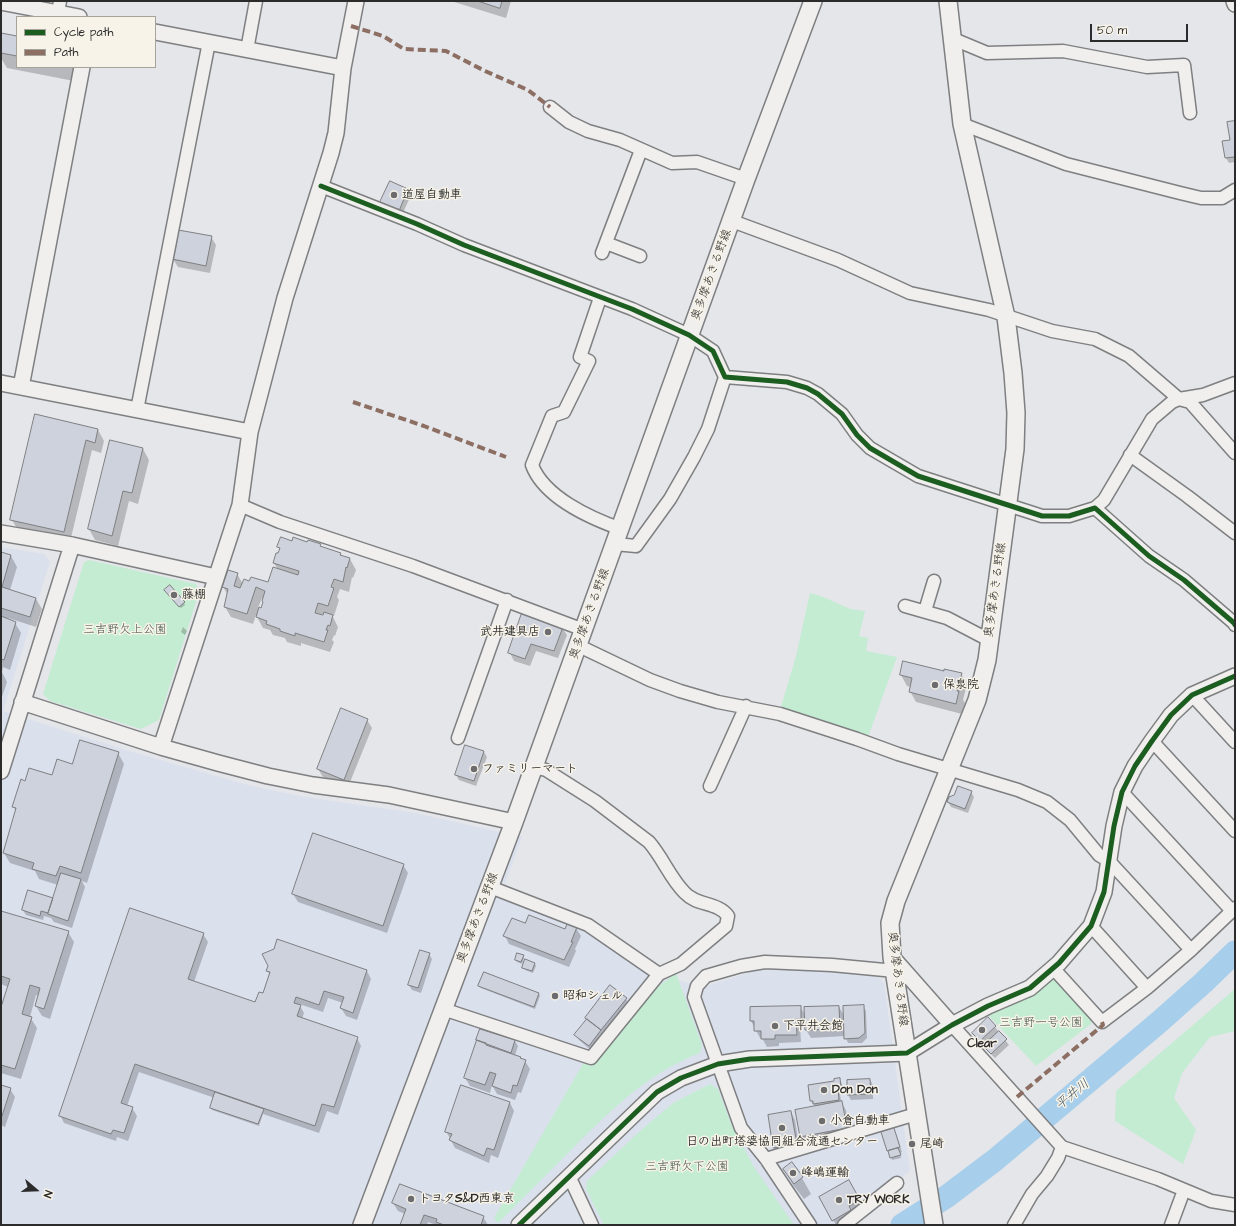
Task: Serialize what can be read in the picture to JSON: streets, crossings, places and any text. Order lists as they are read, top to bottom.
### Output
{
  "streets": {
    "main road": ["奥多摩あきる野線"]
  },
  "water": ["平井川"],
  "parks": ["三吉野欠上公園", "三吉野一号公園", "三吉野欠下公園"],
  "places": [
    "道屋自動車",
    "藤棚",
    "武井建具店",
    "保泉院",
    "ファミリーマート",
    "昭和シェル",
    "下平井会館",
    "Clear",
    "Don Don",
    "小倉自動車",
    "日の出町塔婆協同組合流通センター",
    "尾崎",
    "峰嶋運輸",
    "トヨタS&D西東京",
    "TRY WORK"
  ],
  "legend": ["Cycle path", "Path"],
  "scale_bar": "50 m",
  "north": "right"
}
